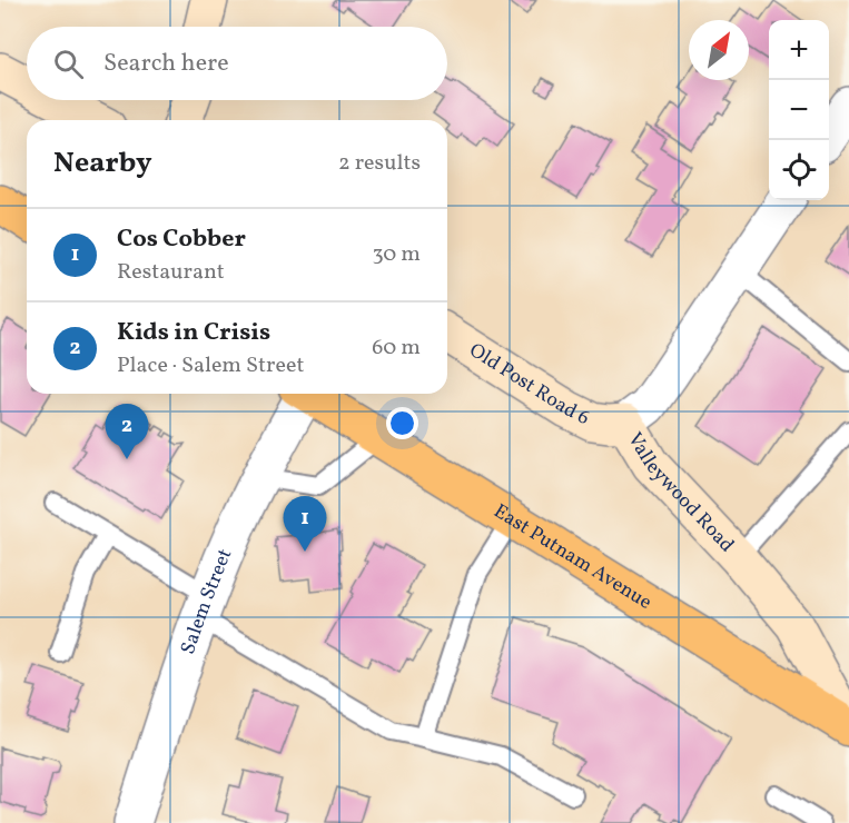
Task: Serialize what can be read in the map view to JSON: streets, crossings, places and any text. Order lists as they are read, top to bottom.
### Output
{
  "streets": {
    "main road": ["East Putnam Avenue"],
    "street": ["Old Post Road 6", "Valleywood Road", "Salem Street"]
  },
  "crossings": [
    ["Old Post Road 6", "Valleywood Road"],
    ["Valleywood Road", "East Putnam Avenue"]
  ],
  "north": "top right",
  "page": {
    "map_buttons": ["+", "−"],
    "search": "Search here",
    "heading": ["Nearby", "2 results"],
    "list": [
      {
        "mark": "1",
        "name": "Cos Cobber",
        "note": "Restaurant",
        "value": "30 m"
      },
      {
        "mark": "2",
        "name": "Kids in Crisis",
        "note": "Place · Salem Street",
        "value": "60 m"
      }
    ],
    "pins": ["2", "1"]
  }
}
